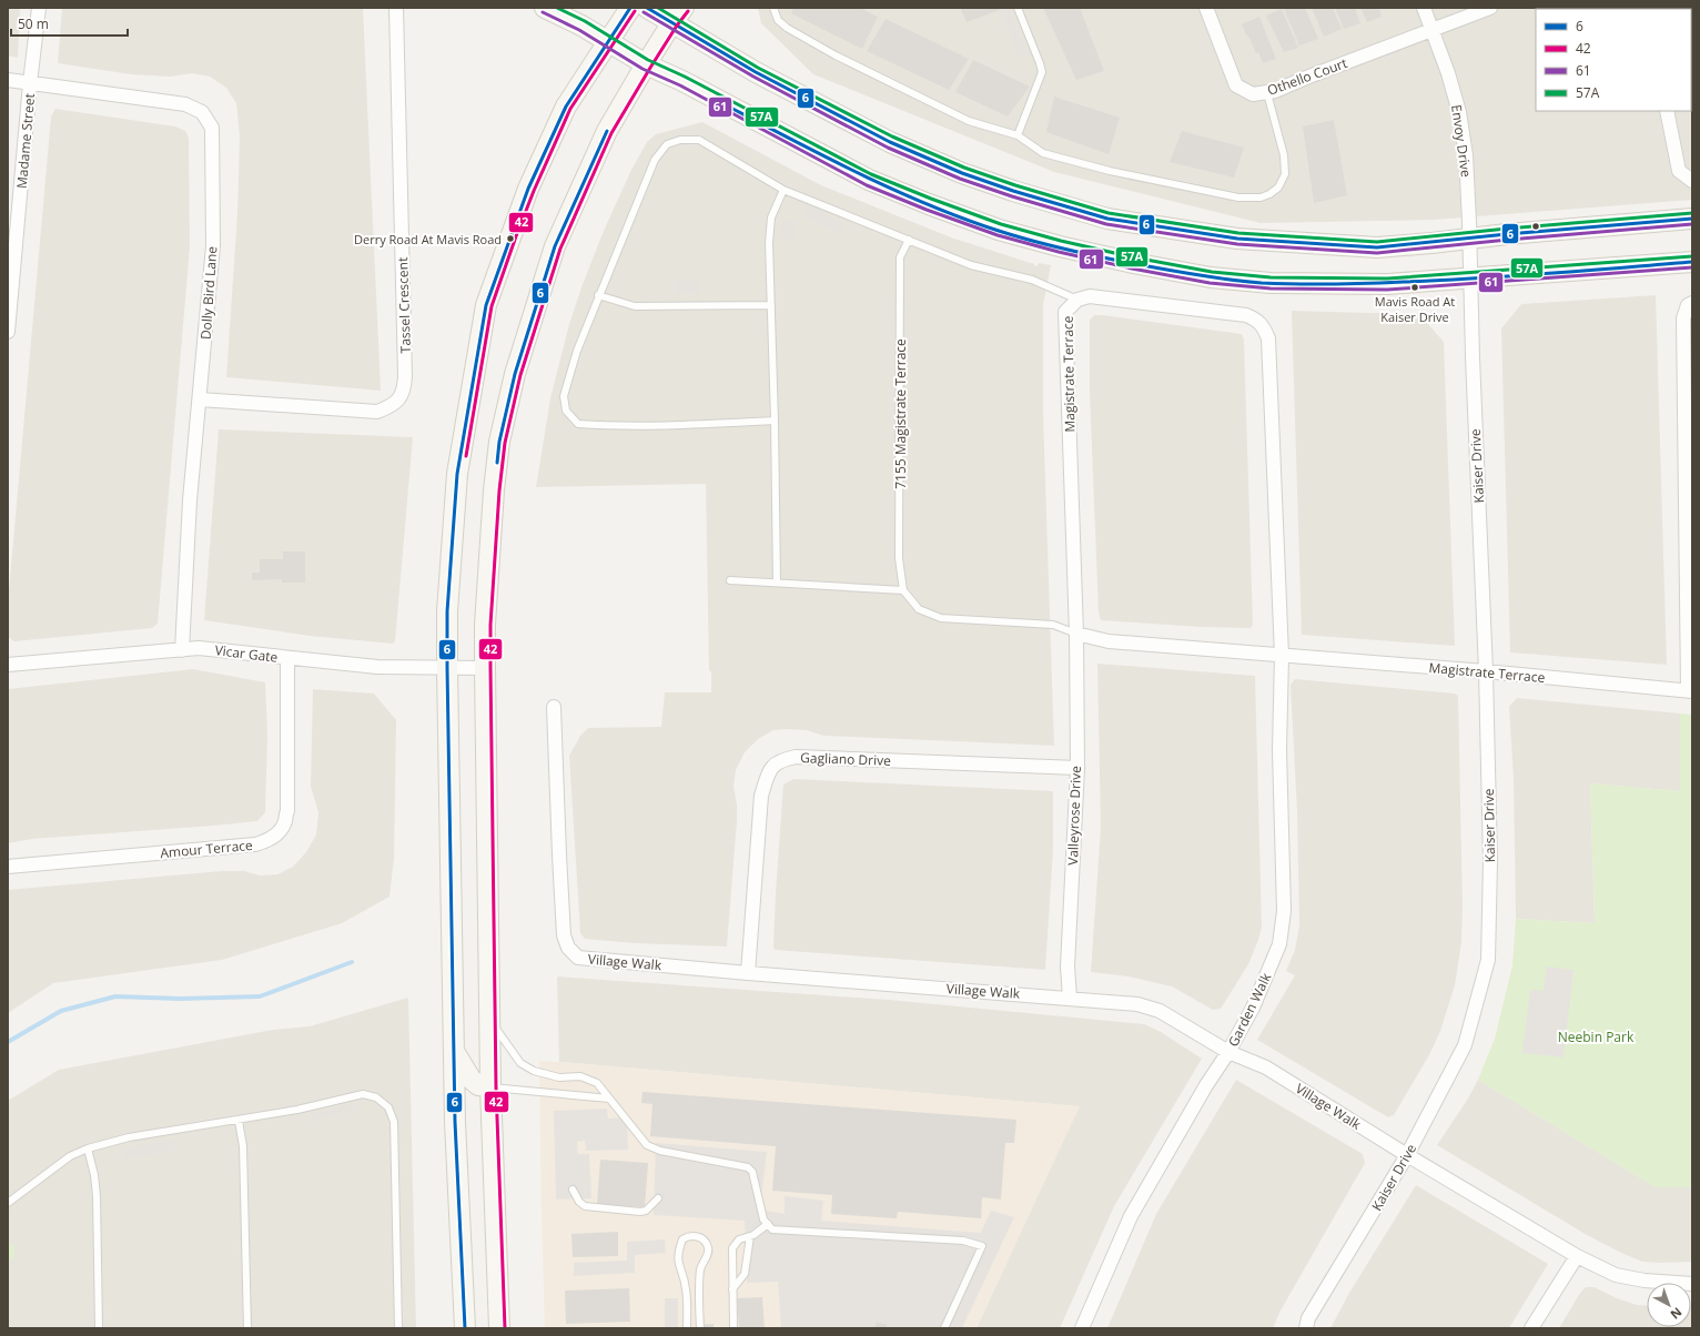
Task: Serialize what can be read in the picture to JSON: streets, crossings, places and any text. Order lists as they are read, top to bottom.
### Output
{
  "streets": {
    "street": [
      "Othello Court",
      "Madame Street",
      "Envoy Drive",
      "Dolly Bird Lane",
      "Tassel Crescent",
      "Magistrate Terrace",
      "Kaiser Drive",
      "Vicar Gate",
      "Gagliano Drive",
      "Valleyrose Drive",
      "Amour Terrace",
      "Village Walk",
      "Garden Walk"
    ],
    "lane": ["7155 Magistrate Terrace"]
  },
  "crossings": [
    ["Othello Court", "Envoy Drive"],
    ["Madame Street", "Dolly Bird Lane"],
    ["Envoy Drive", "Kaiser Drive"],
    ["Dolly Bird Lane", "Tassel Crescent"],
    ["Dolly Bird Lane", "Vicar Gate"],
    ["Magistrate Terrace", "Kaiser Drive"],
    ["Magistrate Terrace", "Valleyrose Drive"],
    ["Magistrate Terrace", "Garden Walk"],
    ["Kaiser Drive", "Village Walk"],
    ["Vicar Gate", "Amour Terrace"],
    ["Gagliano Drive", "Valleyrose Drive"],
    ["Gagliano Drive", "Village Walk"],
    ["Valleyrose Drive", "Village Walk"],
    ["Village Walk", "Garden Walk"]
  ],
  "parks": ["Neebin Park"],
  "places": ["Derry Road At Mavis Road", "Mavis Road At Kaiser Drive"],
  "lines": [
    "transit line 6",
    "transit line 57A",
    "transit line 42",
    "transit line 61"
  ],
  "legend": [
    "6",
    "42",
    "61",
    "57A"
  ],
  "scale_bar": "50 m",
  "north": "bottom right"
}
